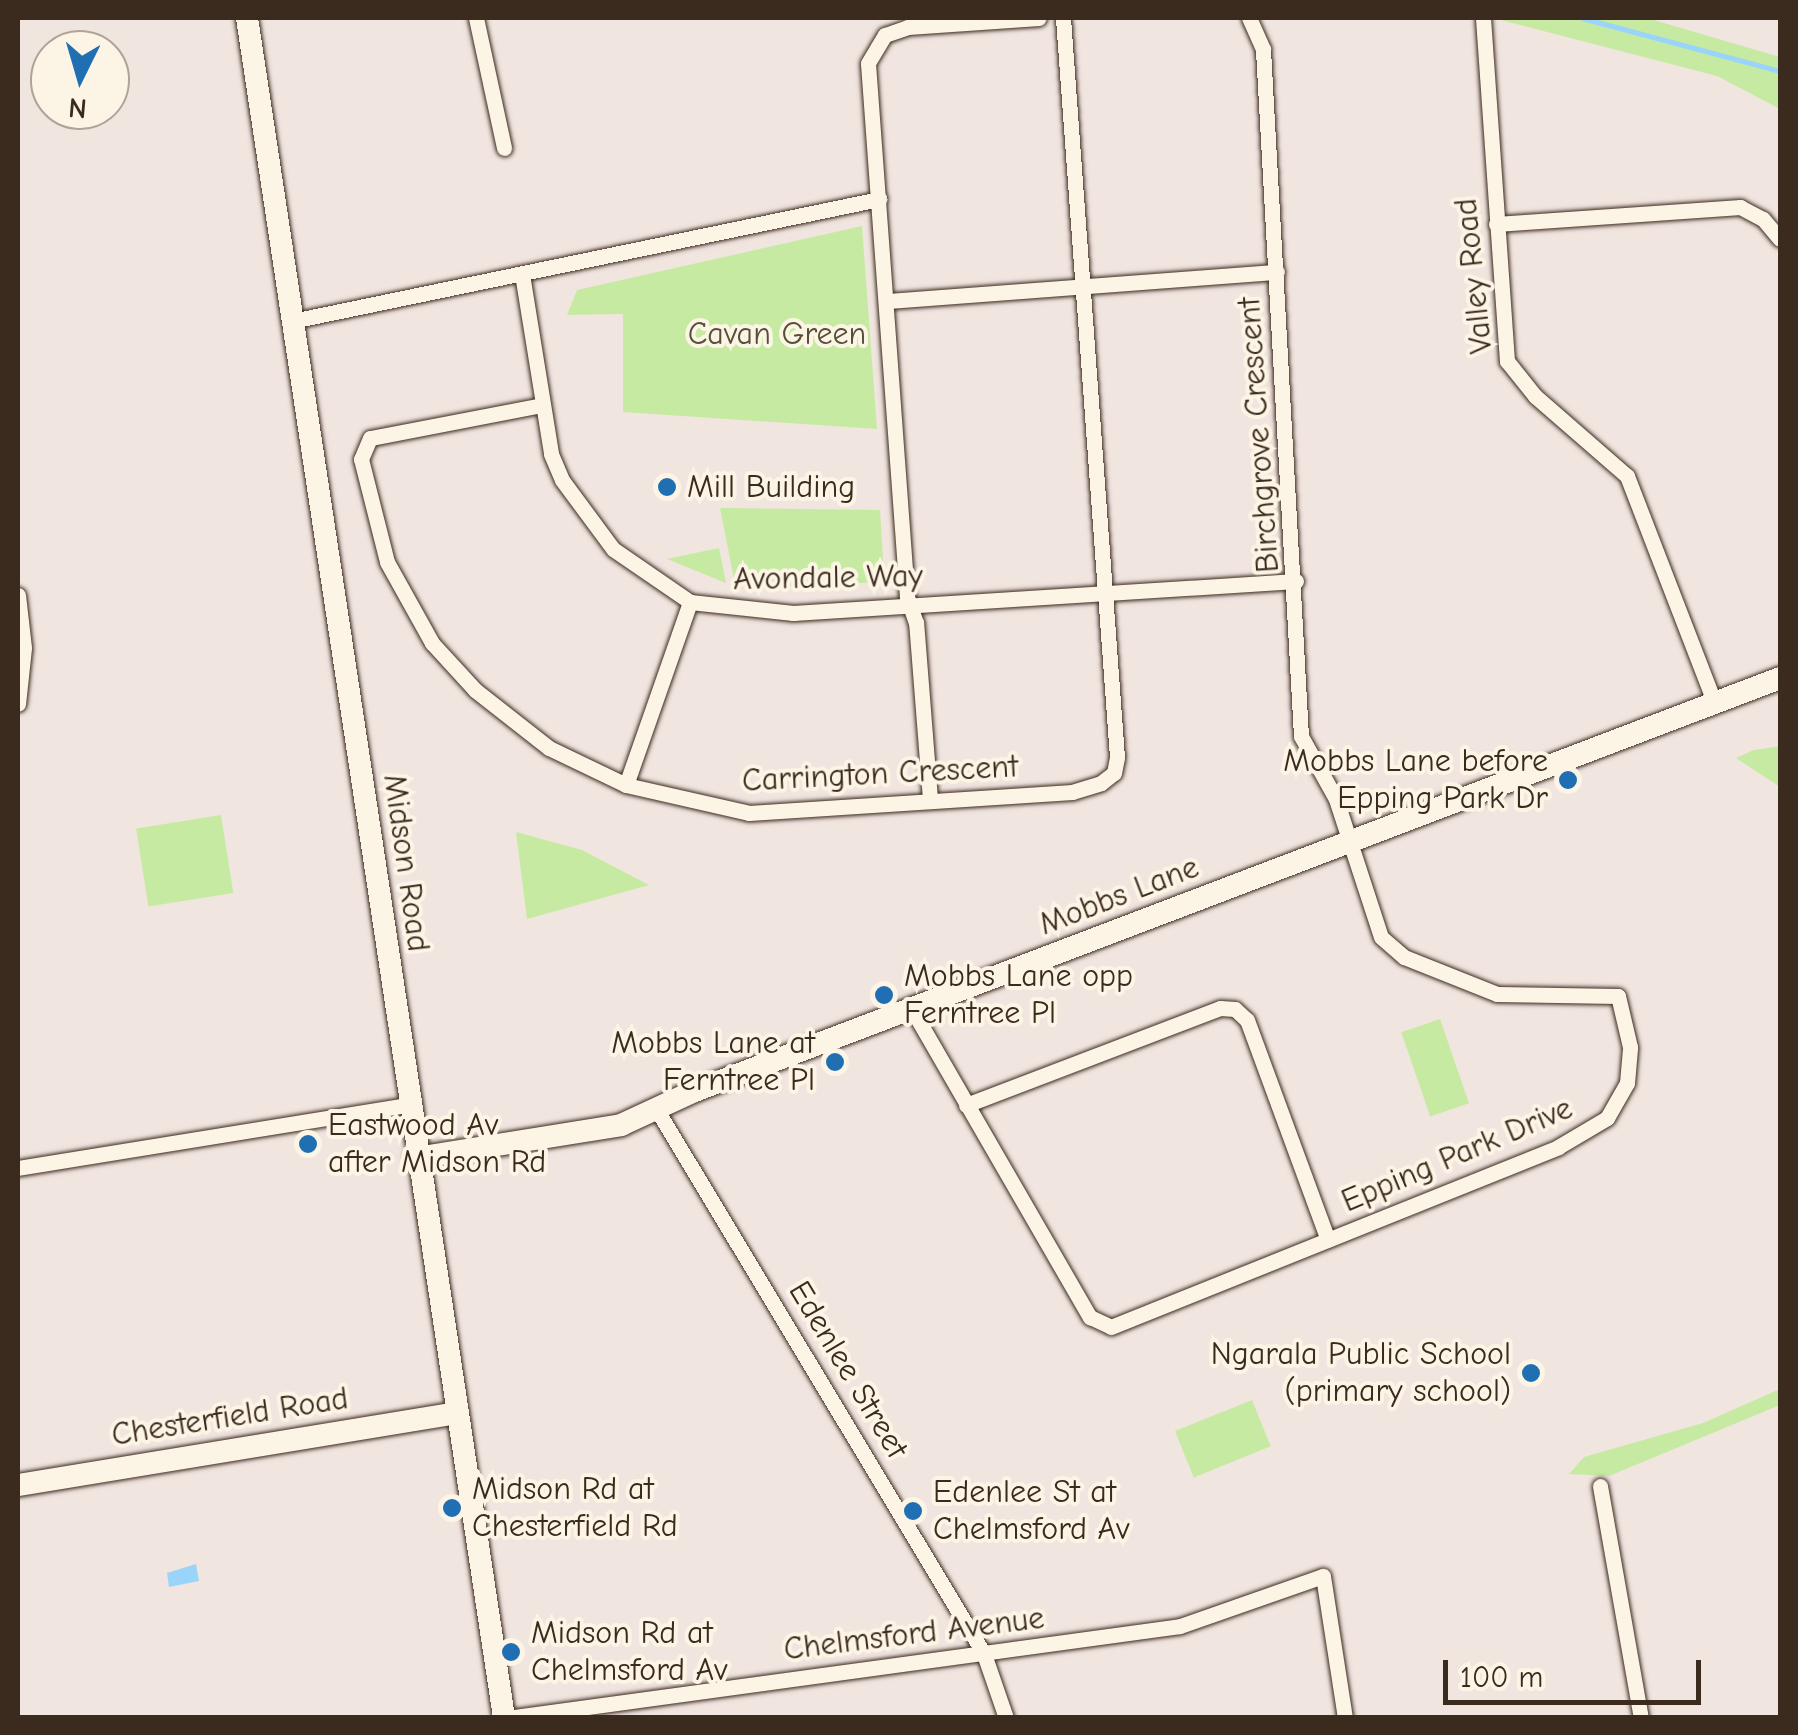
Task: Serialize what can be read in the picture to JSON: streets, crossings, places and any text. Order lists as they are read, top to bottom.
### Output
{
  "streets": {
    "street": [
      "Valley Road",
      "Birchgrove Crescent",
      "Avondale Way",
      "Carrington Crescent",
      "Midson Road",
      "Mobbs Lane",
      "Epping Park Drive",
      "Edenlee Street",
      "Chesterfield Road",
      "Chelmsford Avenue"
    ]
  },
  "crossings": [
    ["Valley Road", "Mobbs Lane"],
    ["Birchgrove Crescent", "Avondale Way"],
    ["Birchgrove Crescent", "Mobbs Lane"],
    ["Birchgrove Crescent", "Epping Park Drive"],
    ["Avondale Way", "Carrington Crescent"],
    ["Midson Road", "Mobbs Lane"],
    ["Midson Road", "Chesterfield Road"],
    ["Midson Road", "Chelmsford Avenue"],
    ["Mobbs Lane", "Epping Park Drive"],
    ["Mobbs Lane", "Edenlee Street"],
    ["Edenlee Street", "Chelmsford Avenue"]
  ],
  "parks": ["Cavan Green"],
  "places": [
    "Mill Building",
    "Mobbs Lane before Epping Park Dr",
    "Mobbs Lane opp Ferntree Pl",
    "Mobbs Lane at Ferntree Pl",
    "Eastwood Av after Midson Rd",
    "Ngarala Public School (primary school)",
    "Midson Rd at Chesterfield Rd",
    "Edenlee St at Chelmsford Av",
    "Midson Rd at Chelmsford Av"
  ],
  "scale_bar": "100 m",
  "north": "bottom"
}
